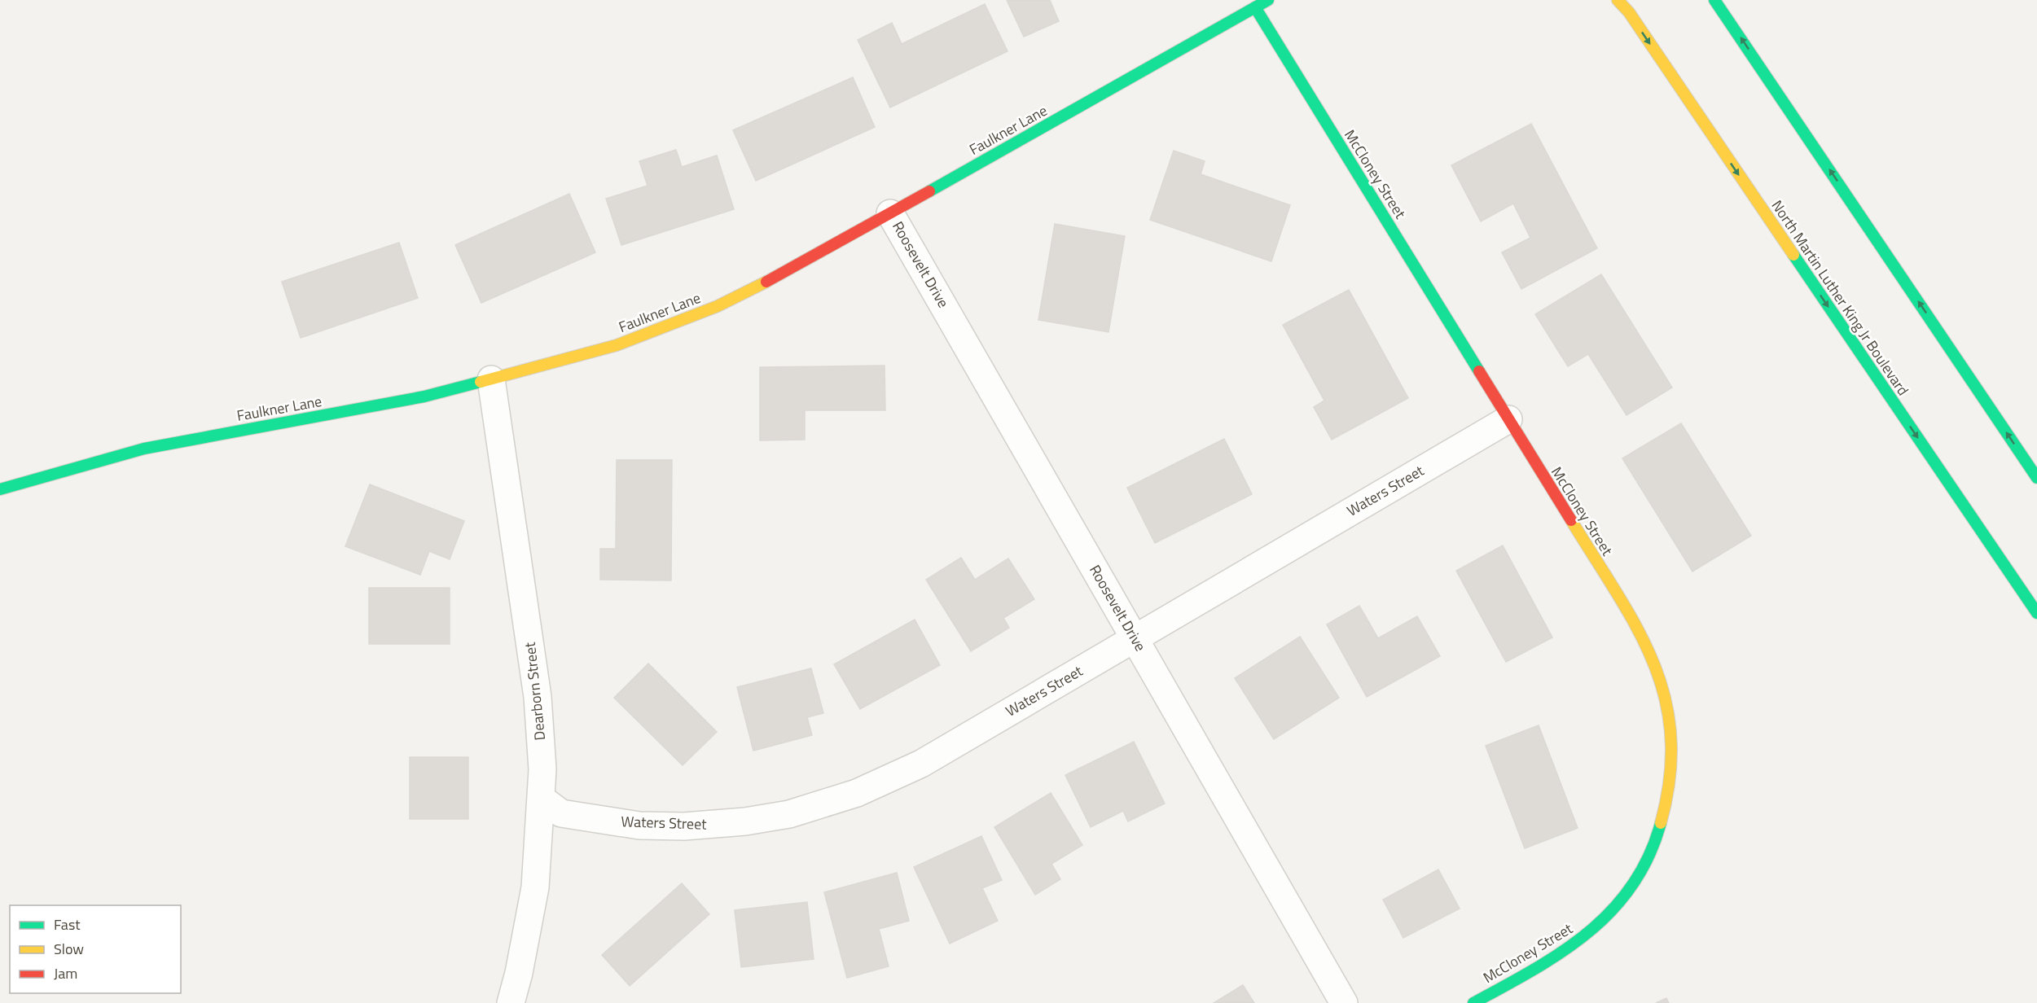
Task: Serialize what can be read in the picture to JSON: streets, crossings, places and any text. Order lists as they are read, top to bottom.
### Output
{
  "streets": {
    "street": [
      "Faulkner Lane",
      "McCloney Street",
      "Roosevelt Drive",
      "North Martin Luther King Jr Boulevard",
      "Waters Street",
      "Dearborn Street"
    ]
  },
  "crossings": [
    ["Faulkner Lane", "McCloney Street"],
    ["Faulkner Lane", "Roosevelt Drive"],
    ["Faulkner Lane", "Dearborn Street"],
    ["McCloney Street", "Waters Street"],
    ["Roosevelt Drive", "Waters Street"],
    ["Waters Street", "Dearborn Street"]
  ],
  "legend": ["Fast", "Slow", "Jam"]
}
